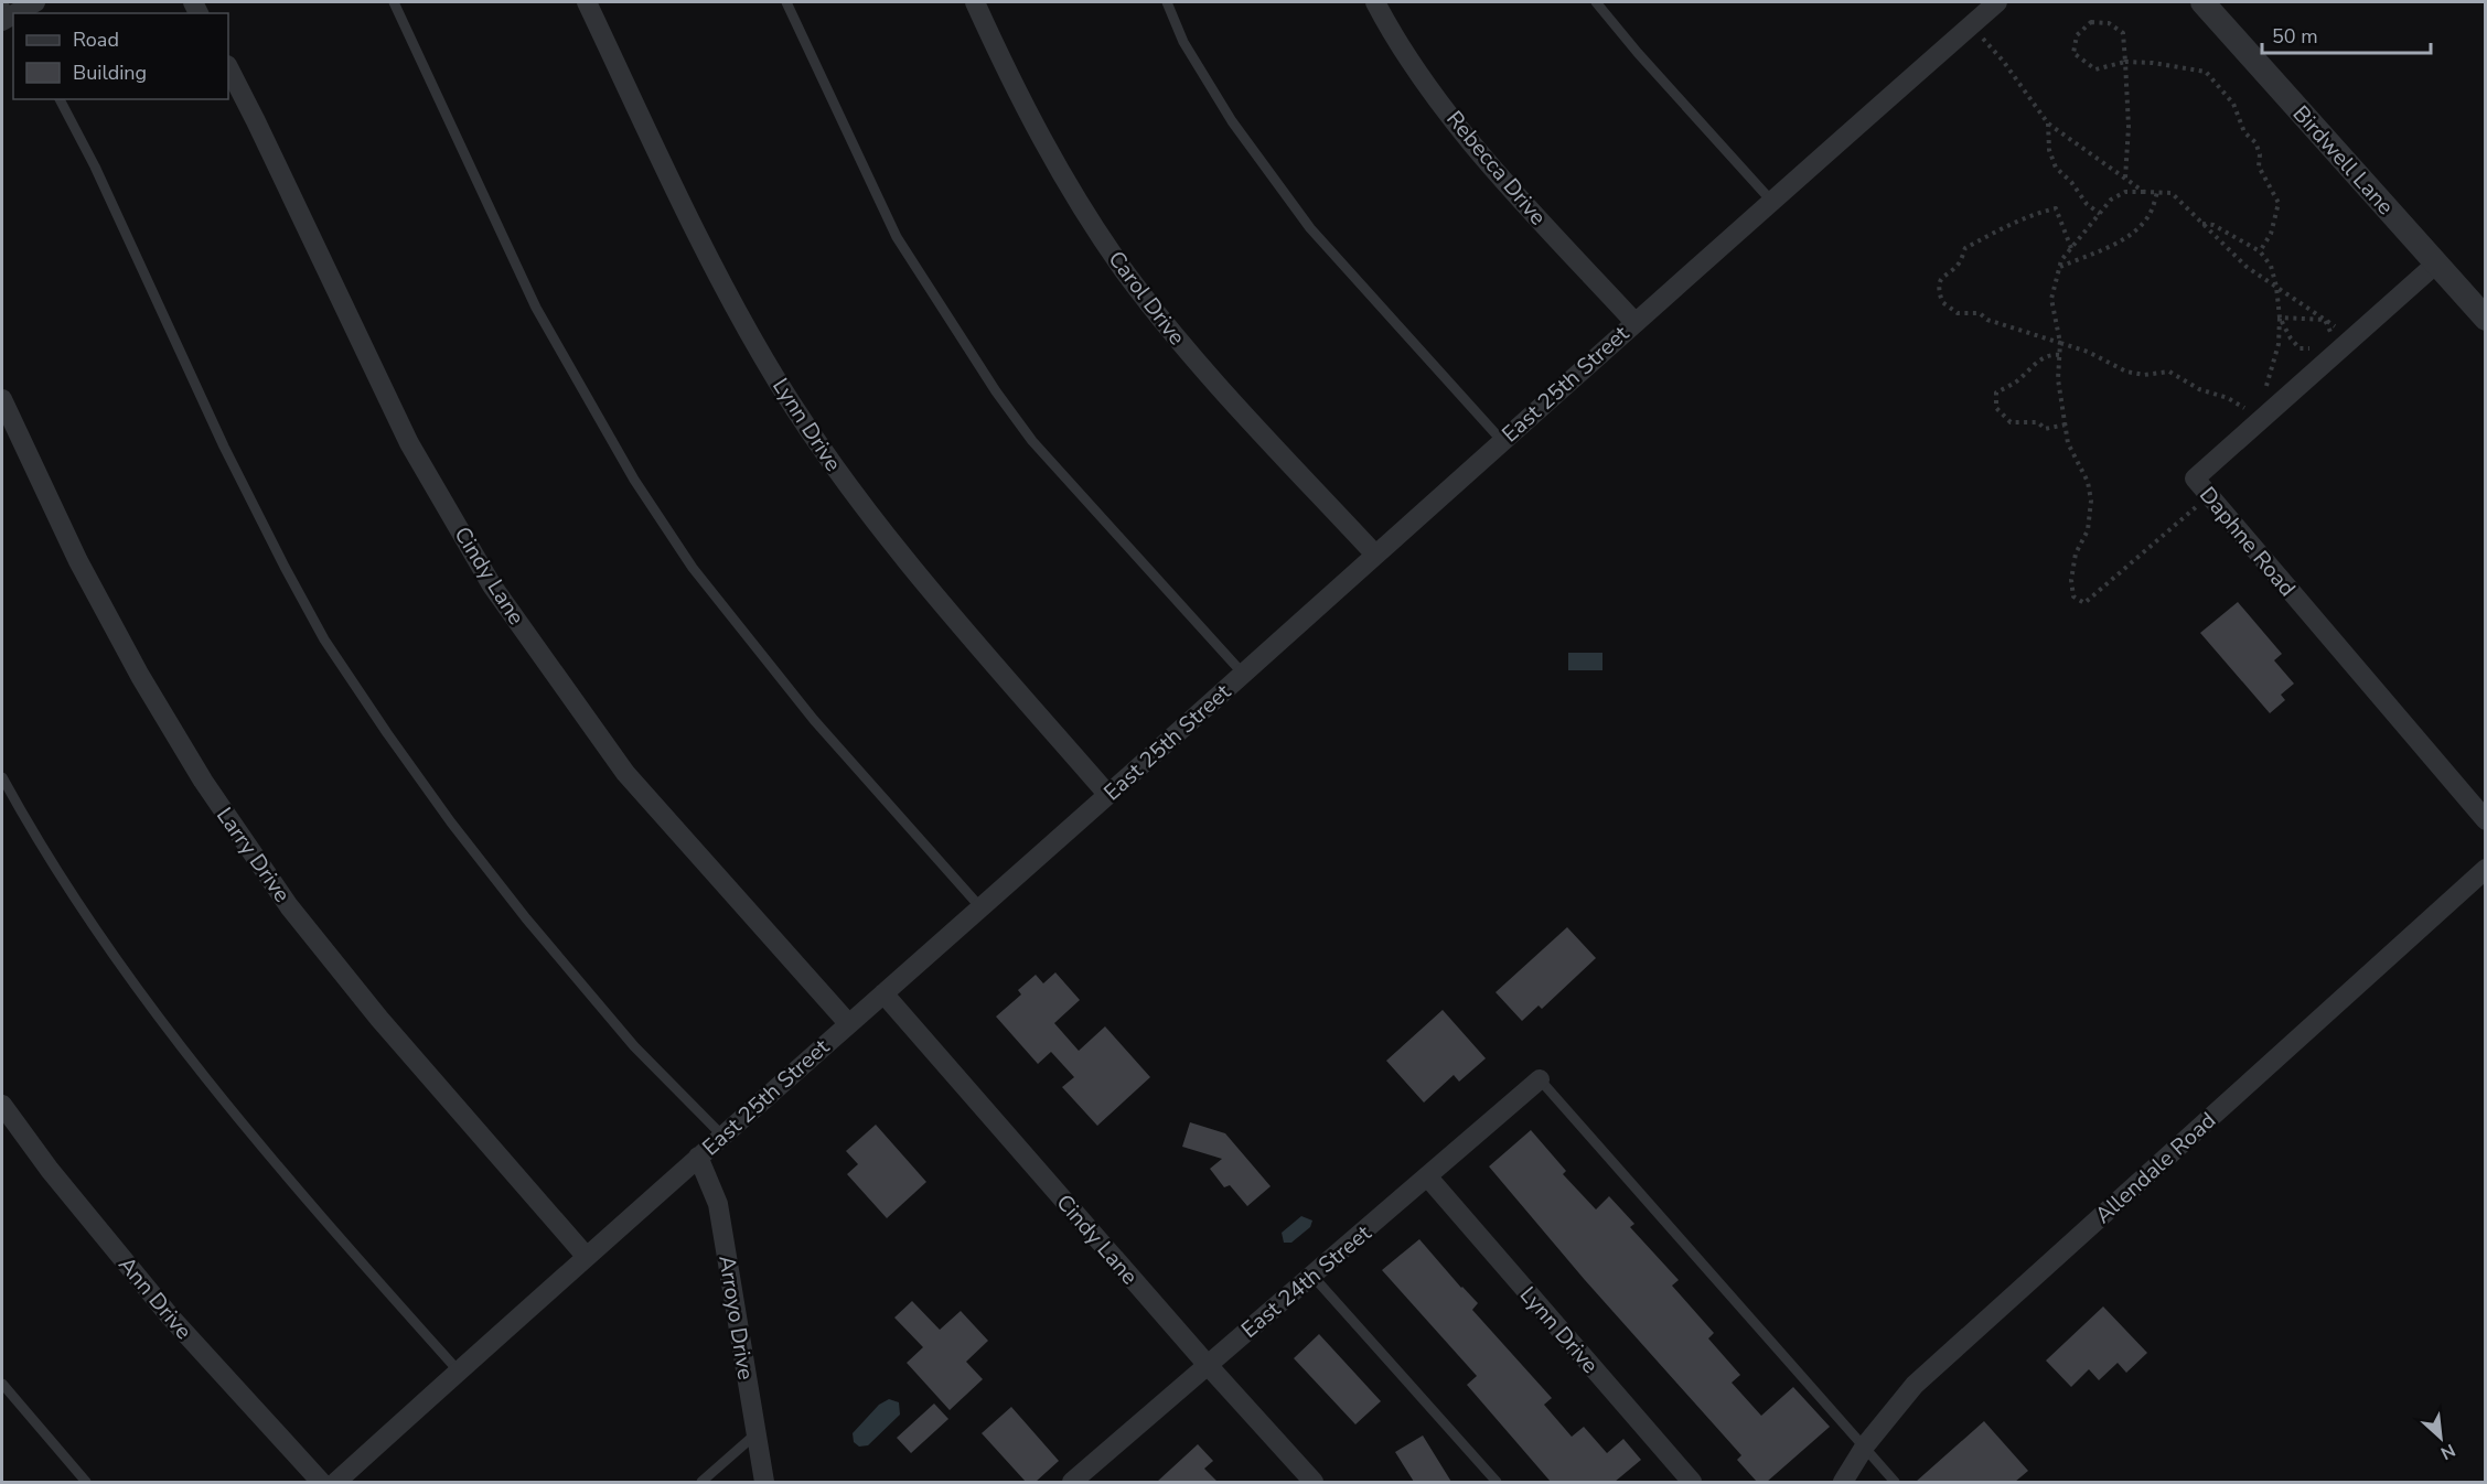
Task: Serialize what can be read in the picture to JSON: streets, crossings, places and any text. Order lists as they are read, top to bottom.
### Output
{
  "streets": {
    "street": [
      "Birdwell Lane",
      "Rebecca Drive",
      "Carol Drive",
      "East 25th Street",
      "Lynn Drive",
      "Daphne Road",
      "Cindy Lane",
      "Larry Drive",
      "Allendale Road",
      "East 24th Street",
      "Ann Drive",
      "Arroyo Drive"
    ]
  },
  "crossings": [
    ["Birdwell Lane", "Daphne Road"],
    ["Rebecca Drive", "East 25th Street"],
    ["Carol Drive", "East 25th Street"],
    ["East 25th Street", "Lynn Drive"],
    ["East 25th Street", "Cindy Lane"],
    ["East 25th Street", "Larry Drive"],
    ["East 25th Street", "Arroyo Drive"],
    ["Lynn Drive", "East 24th Street"],
    ["Cindy Lane", "East 24th Street"]
  ],
  "legend": ["Road", "Building"],
  "scale_bar": "50 m",
  "north": "bottom right"
}
